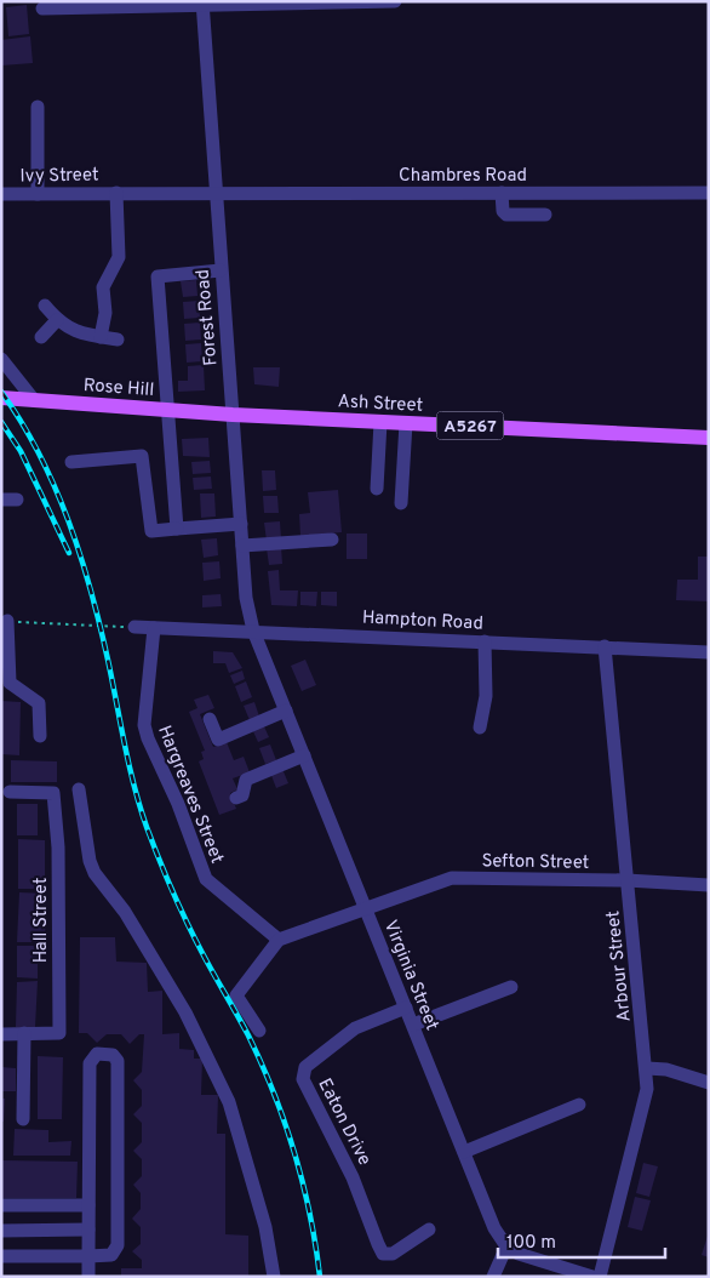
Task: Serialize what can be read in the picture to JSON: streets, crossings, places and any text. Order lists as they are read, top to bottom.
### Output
{
  "streets": {
    "main road": ["Rose Hill", "Ash Street", "A5267"],
    "street": [
      "Ivy Street",
      "Chambres Road",
      "Forest Road",
      "Hampton Road",
      "Hargreaves Street",
      "Sefton Street",
      "Hall Street",
      "Arbour Street",
      "Virginia Street",
      "Eaton Drive"
    ]
  },
  "crossings": [
    ["Ivy Street", "Chambres Road"],
    ["Ivy Street", "Forest Road"],
    ["Chambres Road", "Forest Road"],
    ["Forest Road", "Rose Hill"],
    ["Forest Road", "Ash Street"],
    ["Forest Road", "Hampton Road"],
    ["Forest Road", "Virginia Street"],
    ["Rose Hill", "Ash Street"],
    ["Hampton Road", "Hargreaves Street"],
    ["Hampton Road", "Arbour Street"],
    ["Hampton Road", "Virginia Street"],
    ["Hargreaves Street", "Sefton Street"],
    ["Sefton Street", "Arbour Street"],
    ["Sefton Street", "Virginia Street"],
    ["Virginia Street", "Eaton Drive"]
  ],
  "scale_bar": "100 m"
}
